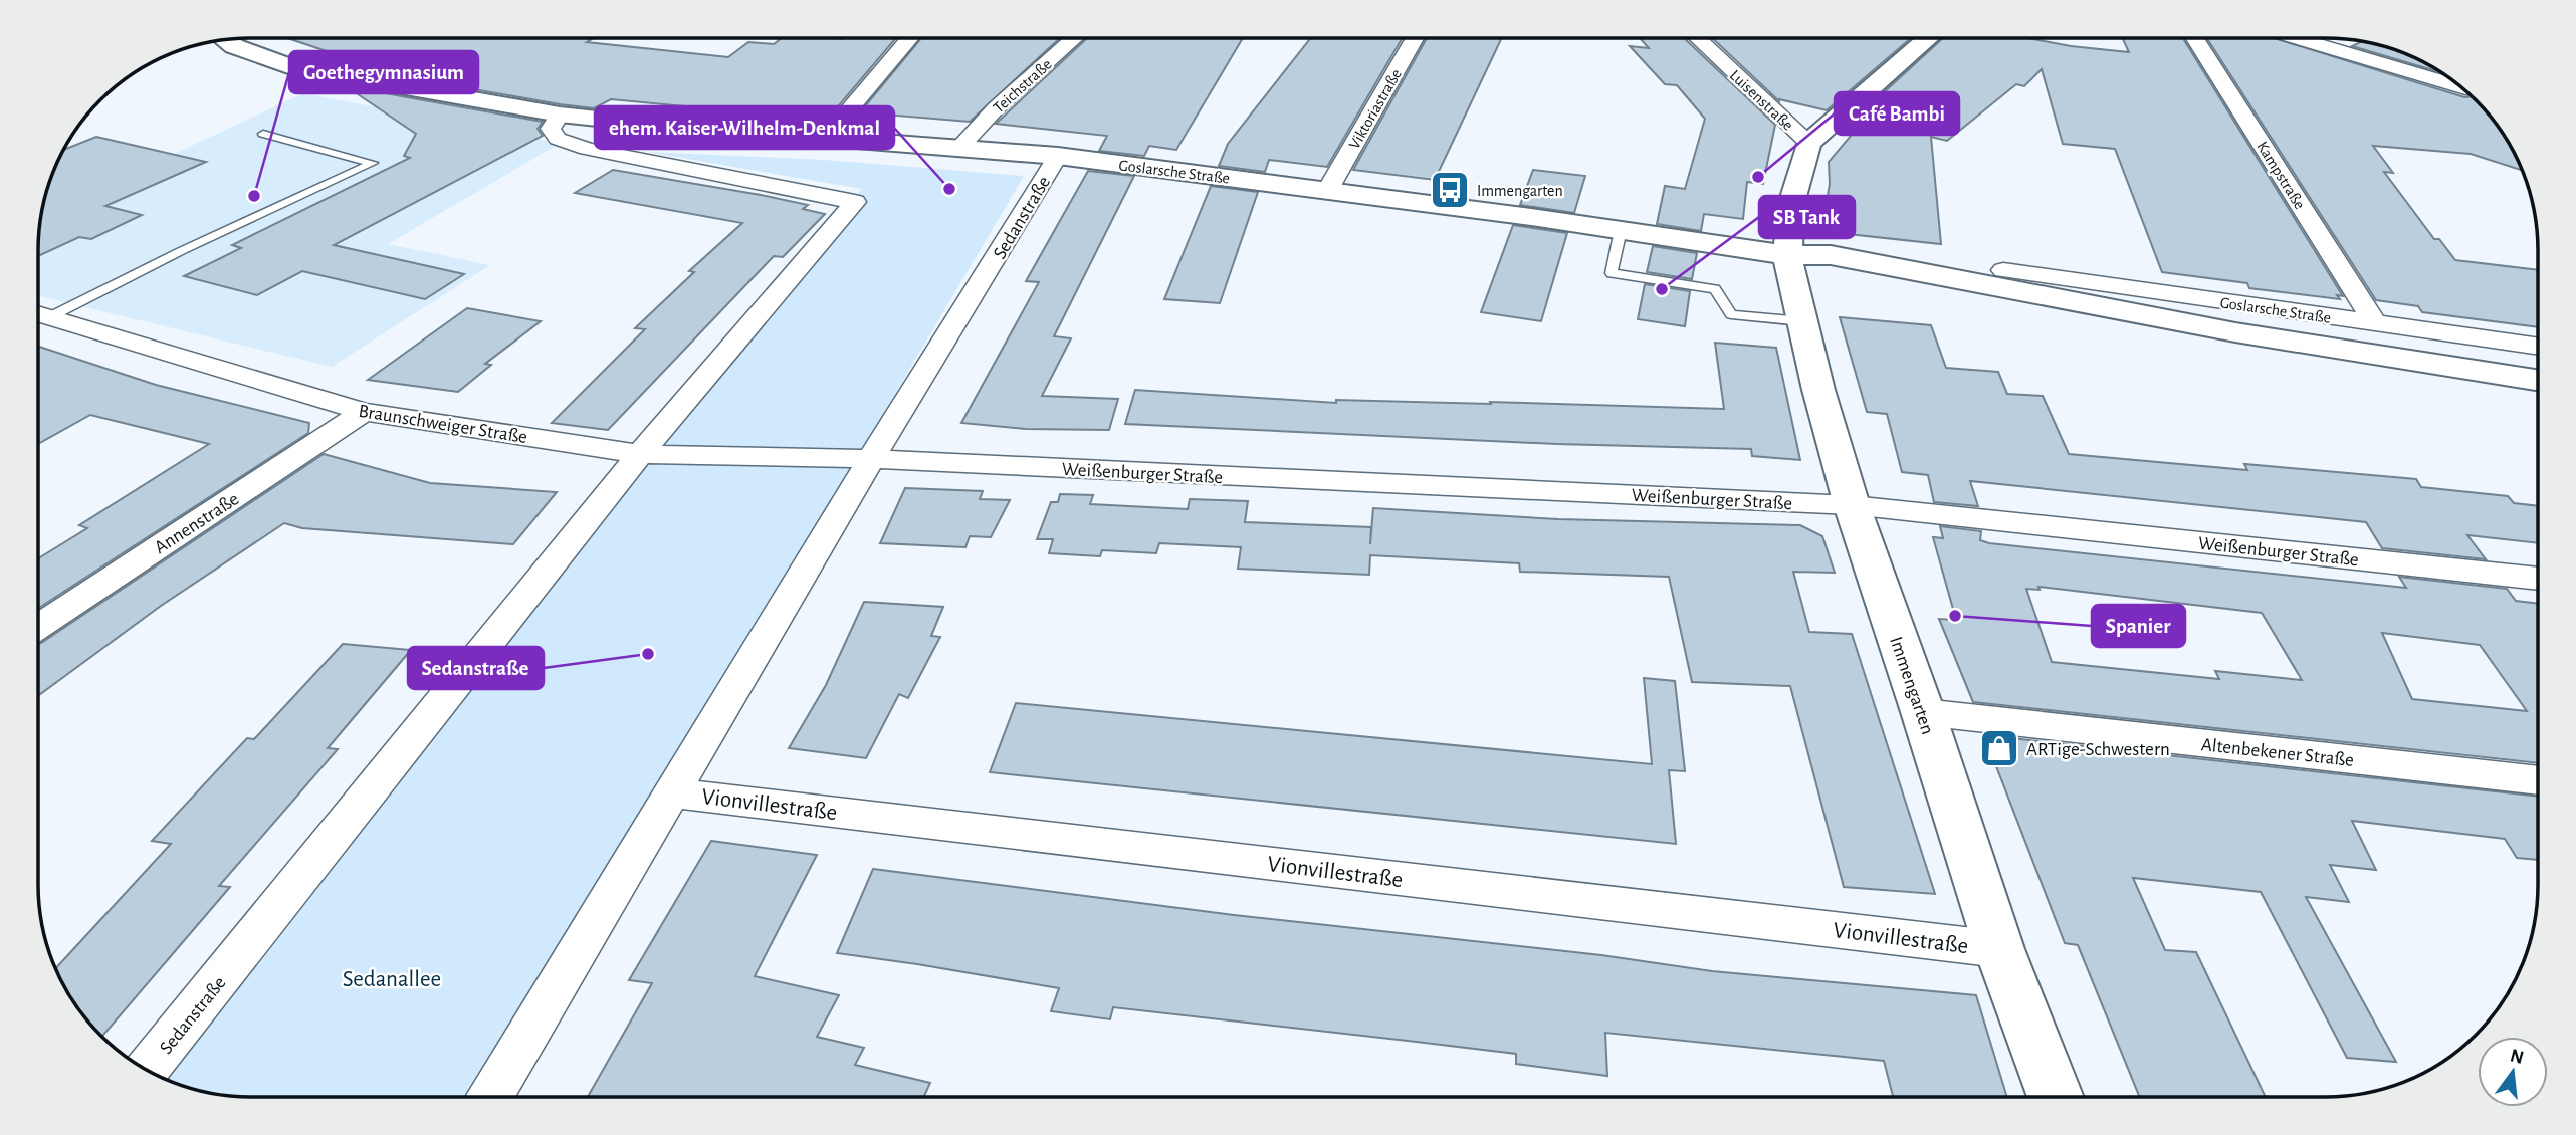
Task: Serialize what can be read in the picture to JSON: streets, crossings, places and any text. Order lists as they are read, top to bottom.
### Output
{
  "streets": {
    "main road": ["Goslarsche Straße", "Immengarten"],
    "street": [
      "Teichstraße",
      "Luisenstraße",
      "Viktoriastraße",
      "Kampstraße",
      "Sedanstraße",
      "Braunschweiger Straße",
      "Weißenburger Straße",
      "Annenstraße",
      "Altenbekener Straße",
      "Vionvillestraße"
    ]
  },
  "crossings": [
    ["Teichstraße", "Goslarsche Straße"],
    ["Luisenstraße", "Immengarten"],
    ["Viktoriastraße", "Goslarsche Straße"],
    ["Goslarsche Straße", "Kampstraße"],
    ["Goslarsche Straße", "Sedanstraße"],
    ["Goslarsche Straße", "Immengarten"],
    ["Sedanstraße", "Braunschweiger Straße"],
    ["Sedanstraße", "Weißenburger Straße"],
    ["Sedanstraße", "Vionvillestraße"],
    ["Braunschweiger Straße", "Weißenburger Straße"],
    ["Braunschweiger Straße", "Annenstraße"],
    ["Weißenburger Straße", "Immengarten"],
    ["Immengarten", "Altenbekener Straße"],
    ["Immengarten", "Vionvillestraße"]
  ],
  "parks": ["Sedanallee"],
  "places": {
    "other": [
      "Café Bambi",
      "ehem. Kaiser-Wilhelm-Denkmal",
      "Goethegymnasium",
      "SB Tank",
      "Spanier",
      "Sedanstraße"
    ],
    "bus stop": ["Immengarten"],
    "shop": ["ARTige-Schwestern"]
  },
  "north": "top"
}
